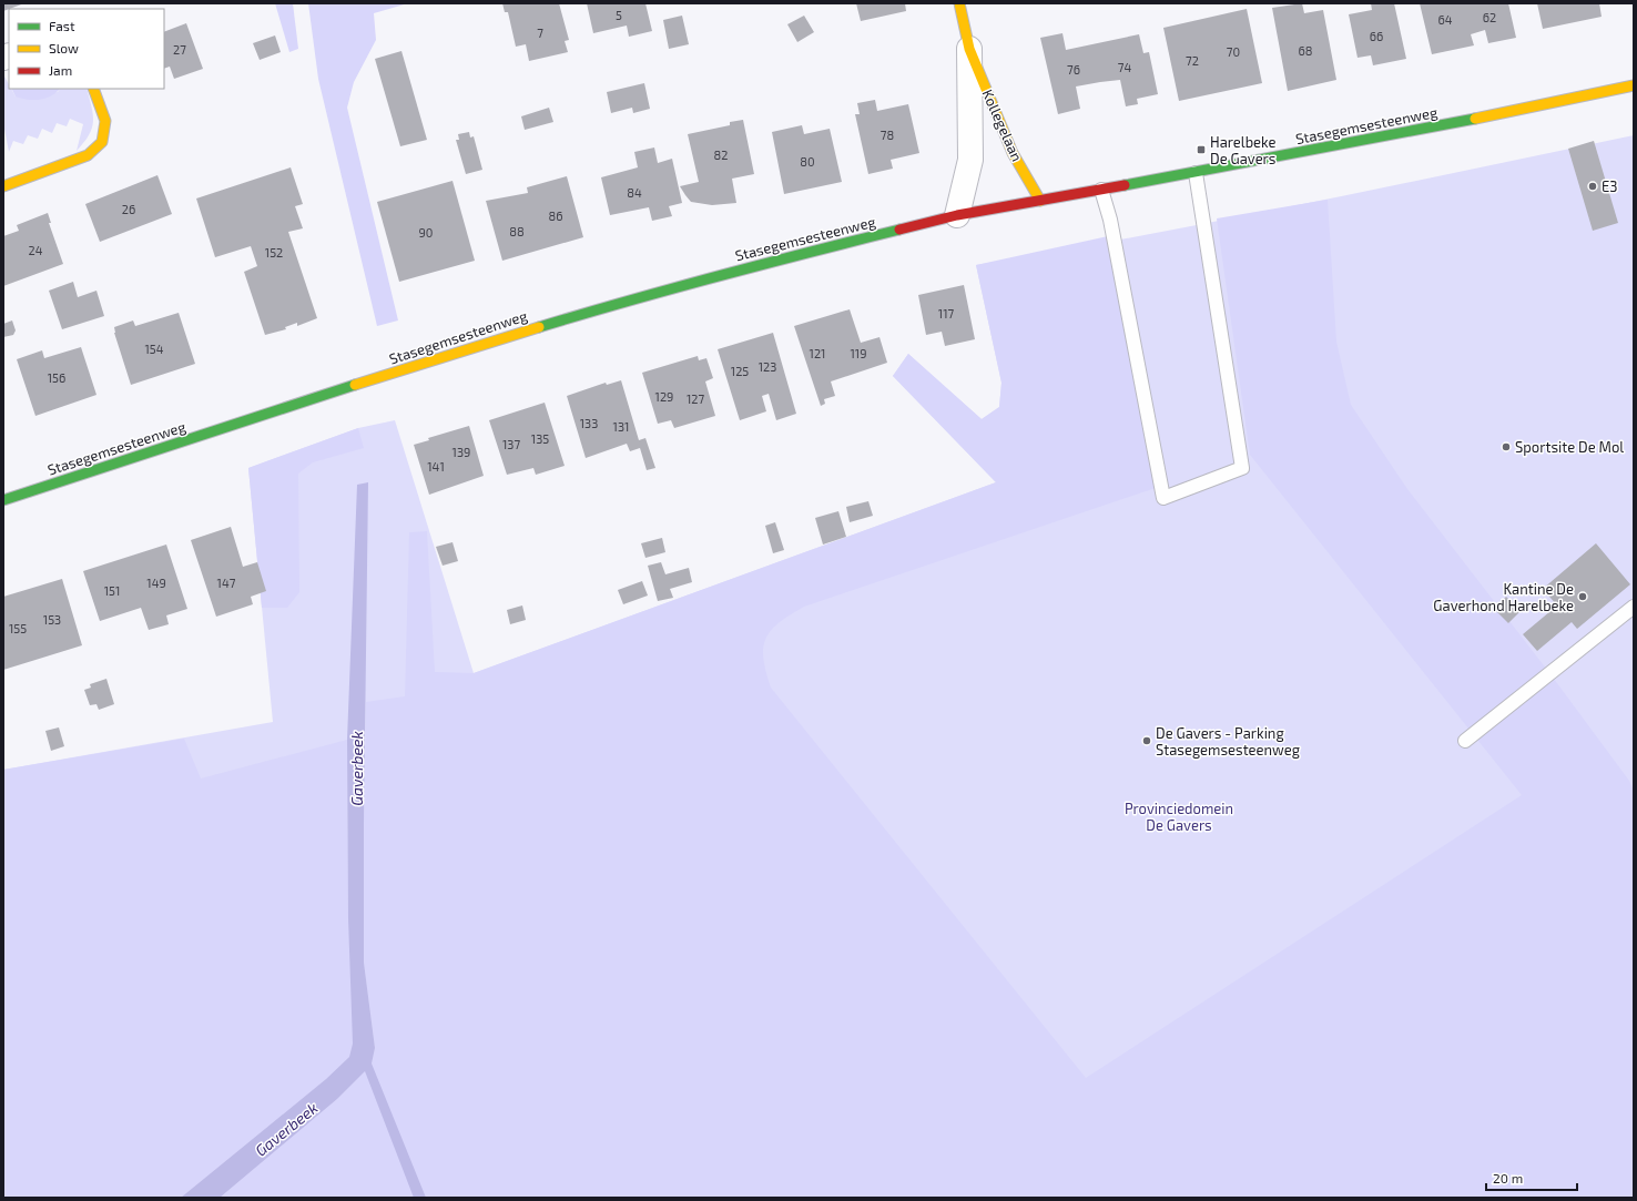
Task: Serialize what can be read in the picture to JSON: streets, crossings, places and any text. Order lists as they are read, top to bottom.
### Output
{
  "streets": {
    "street": ["Kollegelaan", "Stasegemsesteenweg"]
  },
  "crossings": [
    ["Kollegelaan", "Stasegemsesteenweg"]
  ],
  "water": ["Gaverbeek"],
  "parks": ["Provinciedomein De Gavers"],
  "places": {
    "transit": ["Harelbeke De Gavers"],
    "other": [
      "E3",
      "Sportsite De Mol",
      "Kantine De Gaverhond Harelbeke",
      "De Gavers - Parking Stasegemsesteenweg"
    ]
  },
  "house_numbers": [
    "5",
    "62",
    "64",
    "7",
    "66",
    "27",
    "68",
    "70",
    "72",
    "74",
    "76",
    "78",
    "82",
    "80",
    "84",
    "26",
    "86",
    "88",
    "90",
    "24",
    "152",
    "117",
    "154",
    "121",
    "119",
    "123",
    "125",
    "156",
    "129",
    "127",
    "133",
    "131",
    "135",
    "137",
    "139",
    "141",
    "149",
    "147",
    "151",
    "153",
    "155"
  ],
  "legend": ["Fast", "Slow", "Jam"],
  "scale_bar": "20 m"
}
